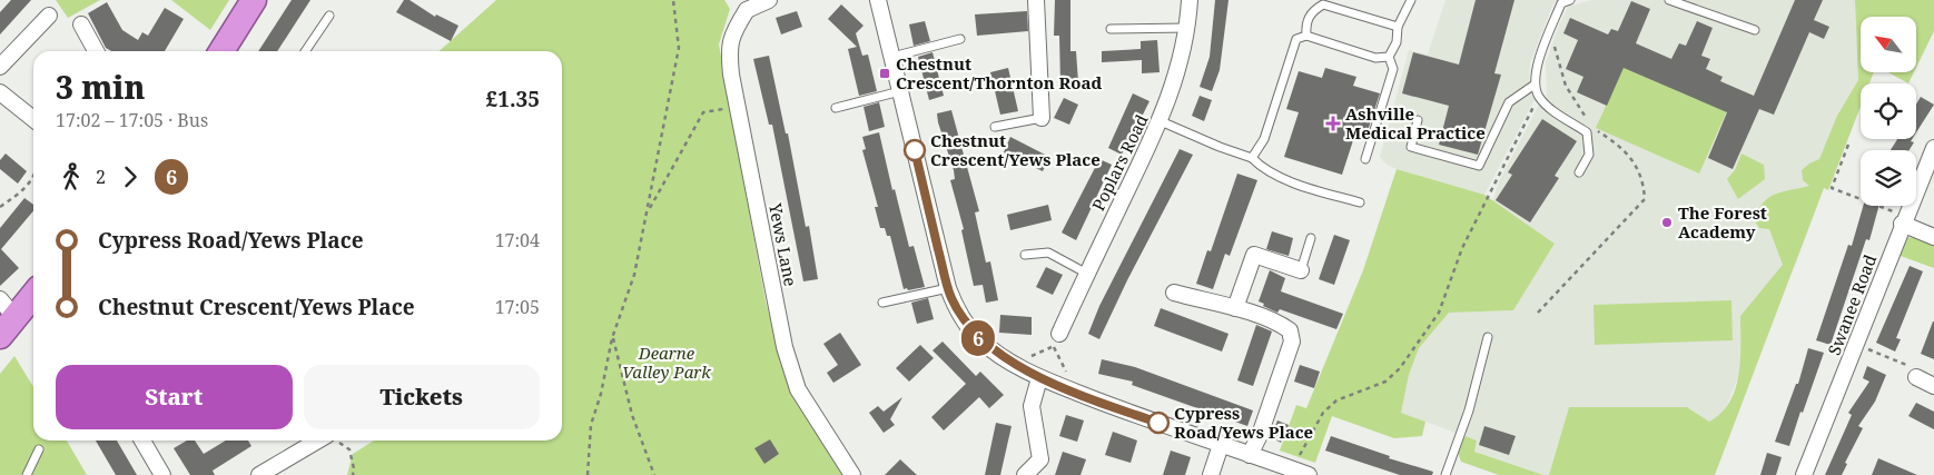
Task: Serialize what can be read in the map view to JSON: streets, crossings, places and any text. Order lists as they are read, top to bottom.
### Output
{
  "streets": {
    "street": ["Poplars Road", "Yews Lane", "Swanee Road"]
  },
  "parks": ["Dearne Valley Park"],
  "places": {
    "transit": ["Chestnut Crescent/Thornton Road"],
    "health": ["Ashville Medical Practice"],
    "other": ["Chestnut Crescent/Yews Place", "The Forest Academy", "Cypress Road/Yews Place"]
  },
  "lines": ["bus line 6"],
  "north": "top left",
  "page": {
    "on_map": "6",
    "heading": ["3 min", "17:02 – 17:05 · Bus", "£1.35"],
    "legs": ["2", "6"],
    "list": [
      {
        "name": "Cypress Road/Yews Place",
        "value": "17:04"
      },
      {
        "name": "Chestnut Crescent/Yews Place",
        "value": "17:05"
      }
    ],
    "buttons": ["Start", "Tickets"]
  }
}
